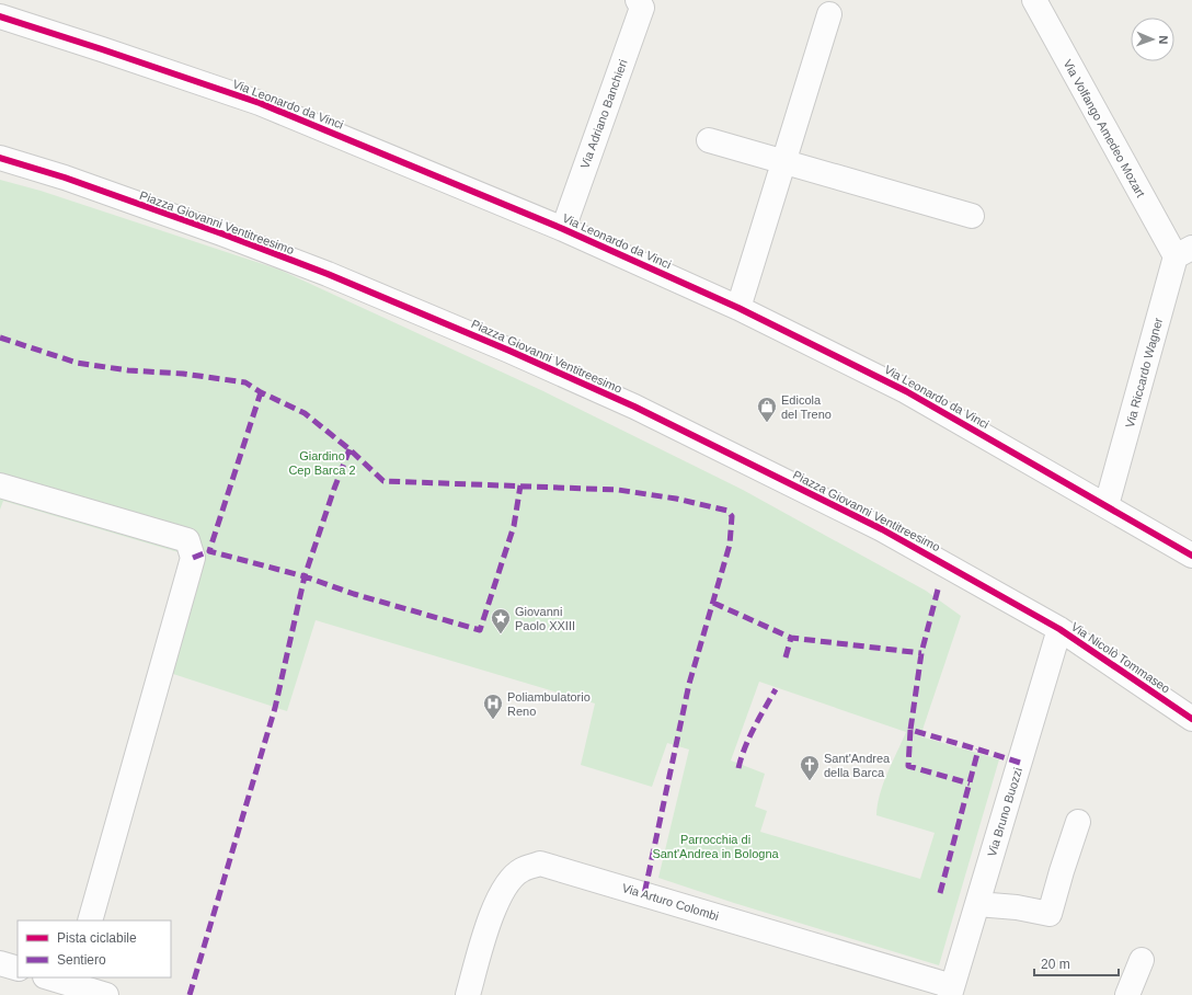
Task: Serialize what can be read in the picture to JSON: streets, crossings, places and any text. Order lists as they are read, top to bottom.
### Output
{
  "streets": {
    "street": [
      "Via Leonardo da Vinci",
      "Via Adriano Banchieri",
      "Via Volfango Amedeo Mozart",
      "Piazza Giovanni Ventitreesimo",
      "Via Riccardo Wagner",
      "Via Nicolò Tommaseo",
      "Via Bruno Buozzi",
      "Via Arturo Colombi"
    ]
  },
  "crossings": [
    ["Via Leonardo da Vinci", "Via Adriano Banchieri"],
    ["Via Leonardo da Vinci", "Via Riccardo Wagner"],
    ["Via Volfango Amedeo Mozart", "Via Riccardo Wagner"],
    ["Piazza Giovanni Ventitreesimo", "Via Nicolò Tommaseo"],
    ["Piazza Giovanni Ventitreesimo", "Via Bruno Buozzi"],
    ["Via Nicolò Tommaseo", "Via Bruno Buozzi"],
    ["Via Bruno Buozzi", "Via Arturo Colombi"]
  ],
  "parks": ["Giardino Cep Barca 2", "Parrocchia di Sant'Andrea in Bologna"],
  "places": {
    "shop": ["Edicola del Treno"],
    "place": ["Giovanni Paolo XXIII"],
    "hospital": ["Poliambulatorio Reno"],
    "church": ["Sant'Andrea della Barca"]
  },
  "legend": ["Pista ciclabile", "Sentiero"],
  "scale_bar": "20 m",
  "north": "right"
}
